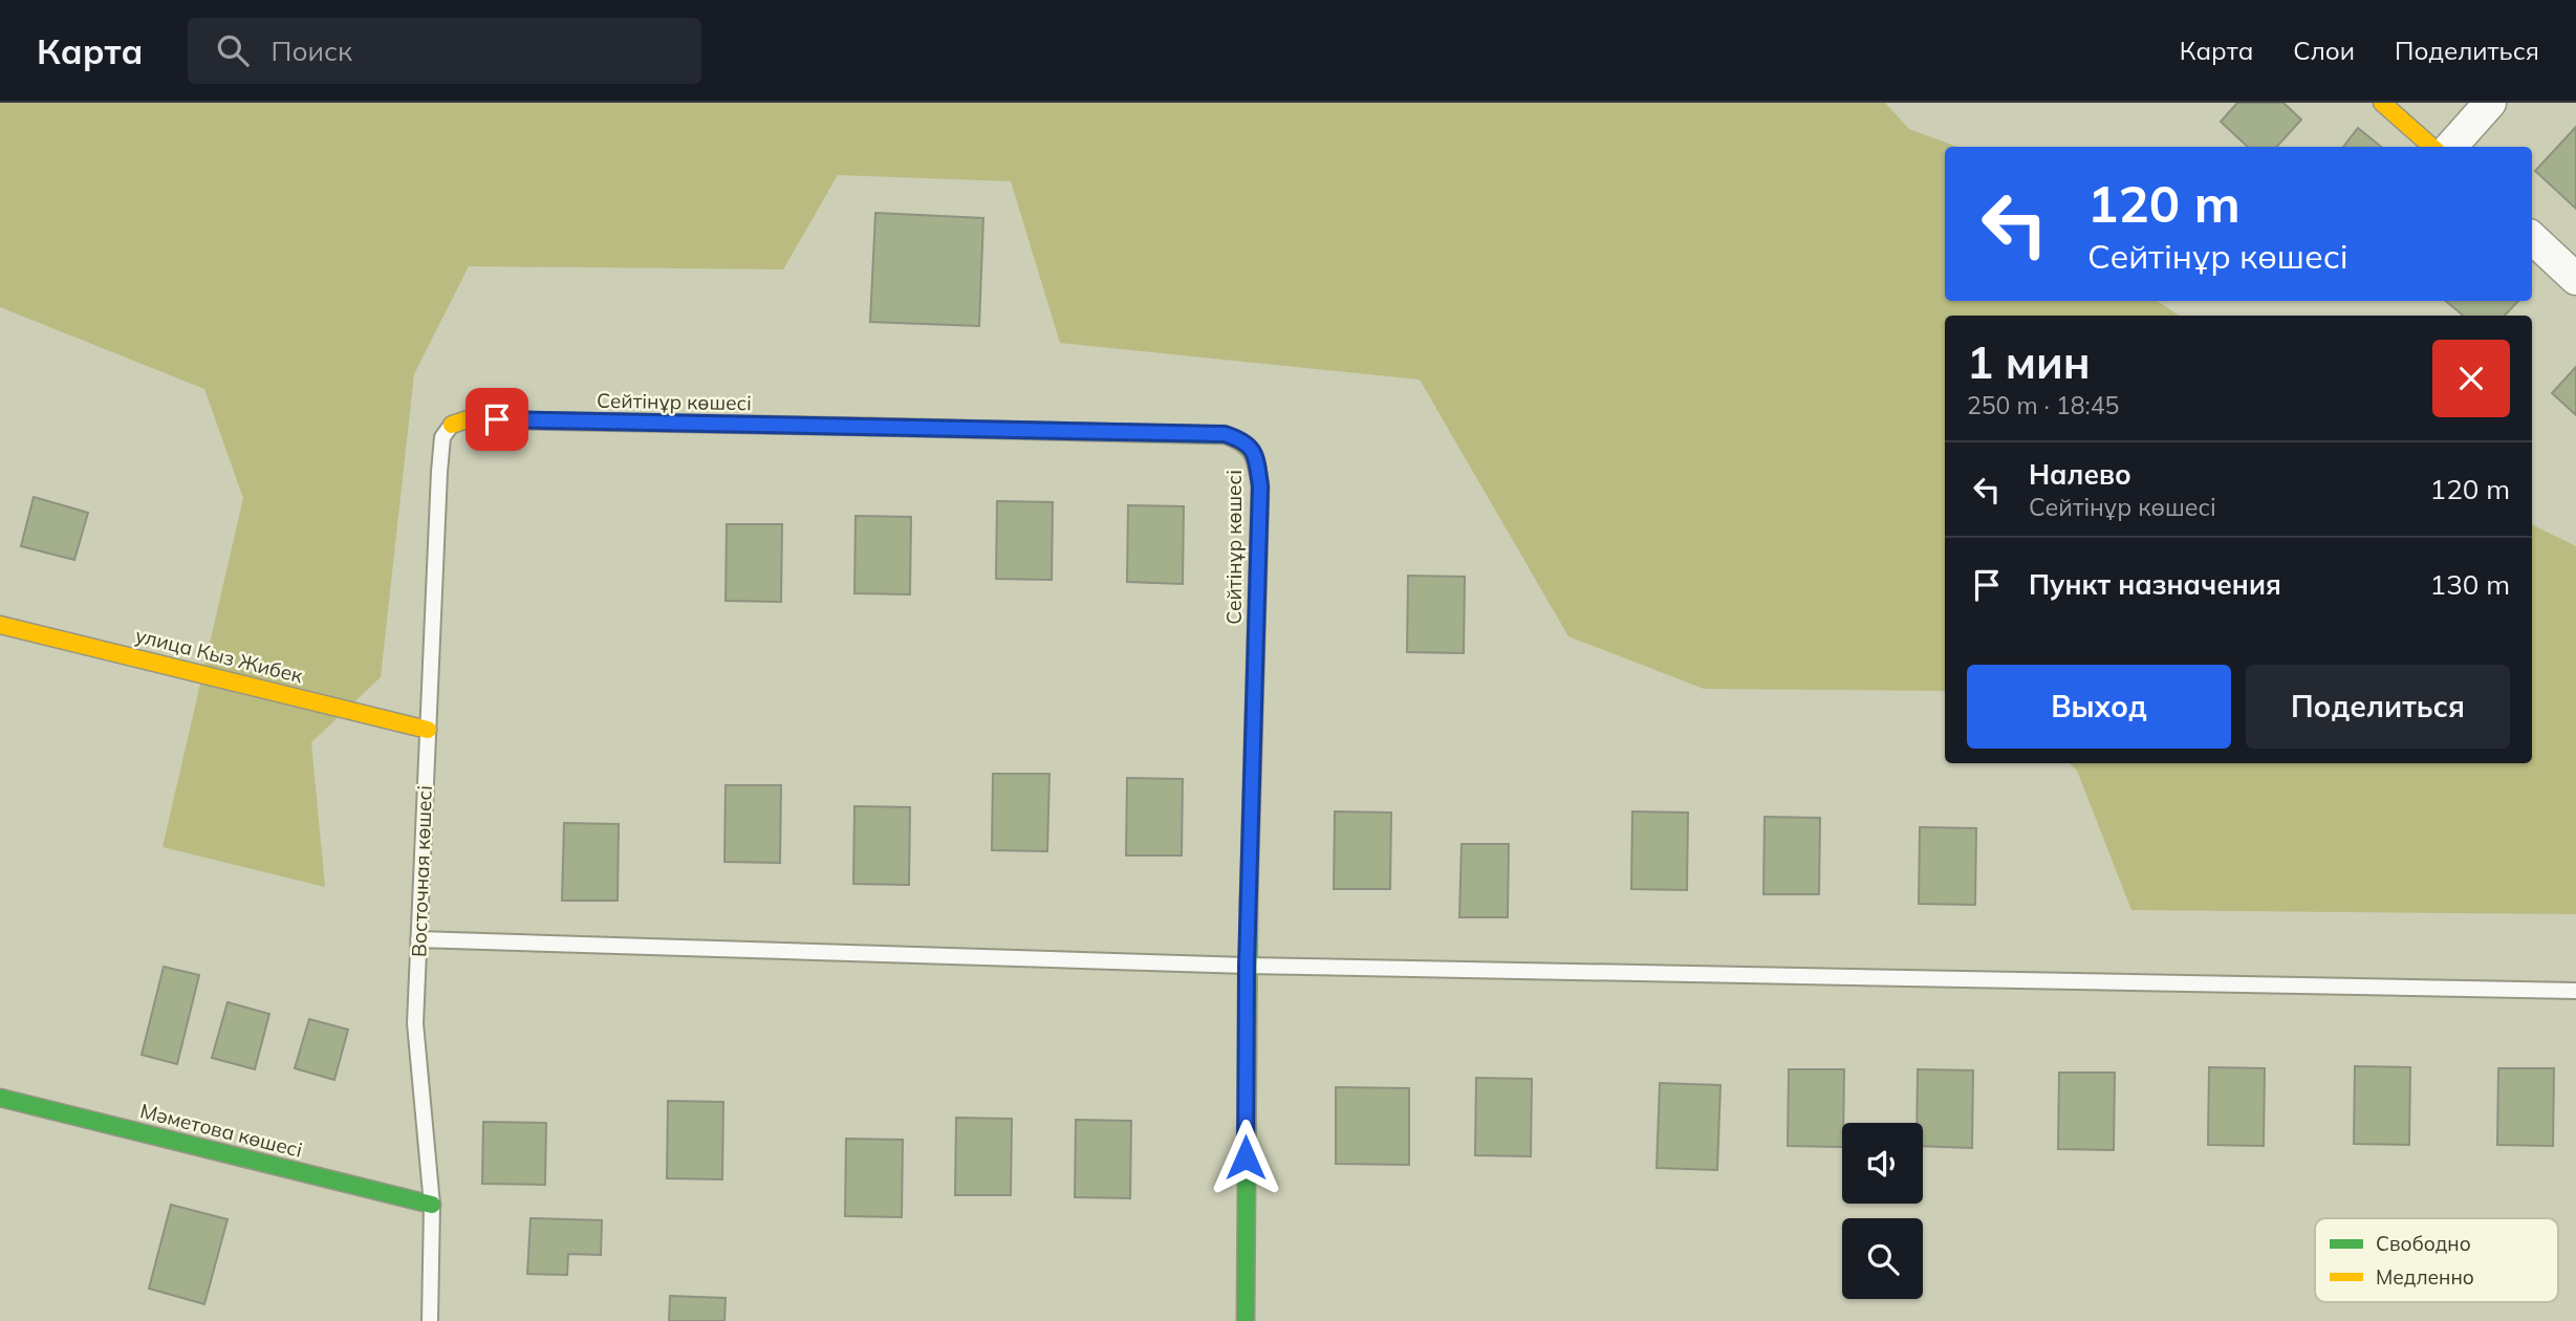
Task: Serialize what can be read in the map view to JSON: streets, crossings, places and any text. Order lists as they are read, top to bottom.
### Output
{
  "streets": {
    "street": ["Сейтінұр көшесі", "улица Кыз Жибек", "Мәметова көшесі"],
    "lane": ["Восточная көшесі"]
  },
  "crossings": [
    ["Сейтінұр көшесі", "Восточная көшесі"],
    ["улица Кыз Жибек", "Восточная көшесі"],
    ["Восточная көшесі", "Мәметова көшесі"]
  ],
  "legend": ["Свободно", "Медленно"],
  "page": {
    "header": "Карта",
    "search": "Поиск",
    "nav": ["Карта", "Слои", "Поделиться"],
    "turn": ["120 m", "Сейтінұр көшесі"],
    "heading": ["1 мин", "250 m · 18:45"],
    "list": [
      {
        "name": "Налево",
        "note": "Сейтінұр көшесі",
        "value": "120 m"
      },
      {
        "name": "Пункт назначения",
        "value": "130 m"
      }
    ],
    "buttons": ["Выход", "Поделиться"]
  }
}
